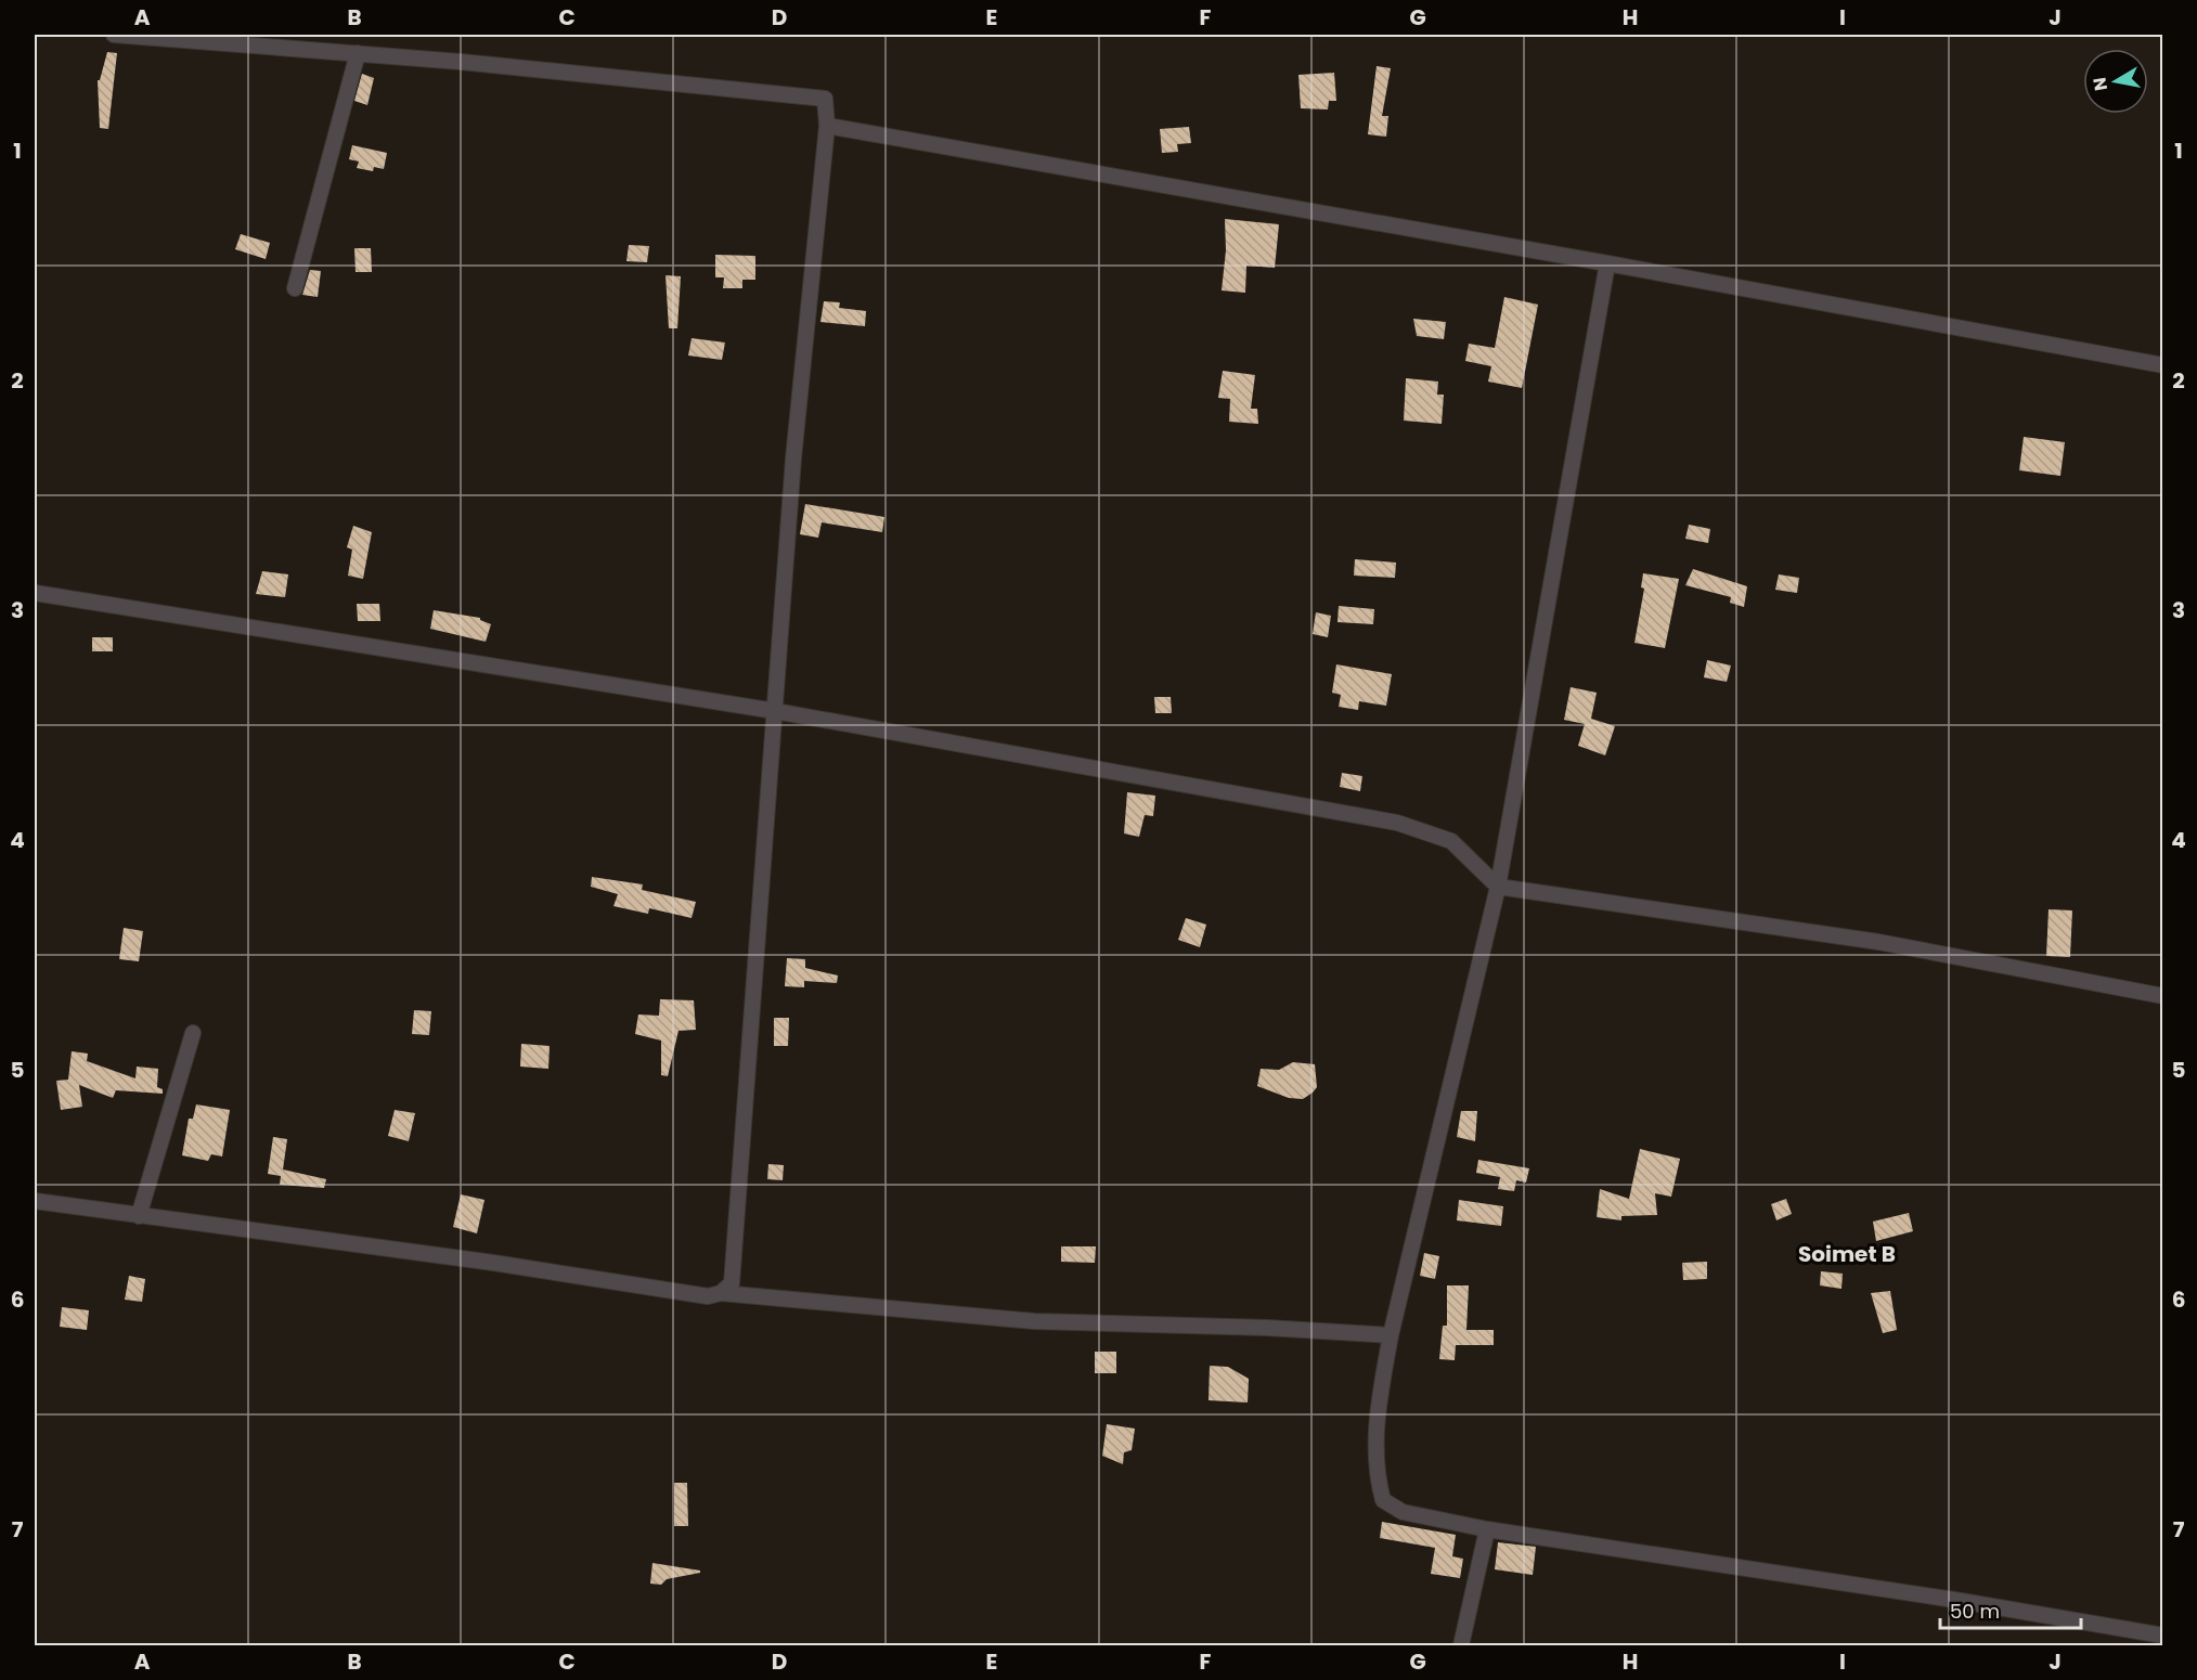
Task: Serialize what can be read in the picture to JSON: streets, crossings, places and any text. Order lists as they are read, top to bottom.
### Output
{
  "districts": ["Soimet B"],
  "scale_bar": "50 m",
  "north": "left",
  "grid": {
    "columns": [
      "A",
      "B",
      "C",
      "D",
      "E",
      "F",
      "G",
      "H",
      "I",
      "J"
    ],
    "rows": [
      "1",
      "2",
      "3",
      "4",
      "5",
      "6",
      "7"
    ]
  }
}
